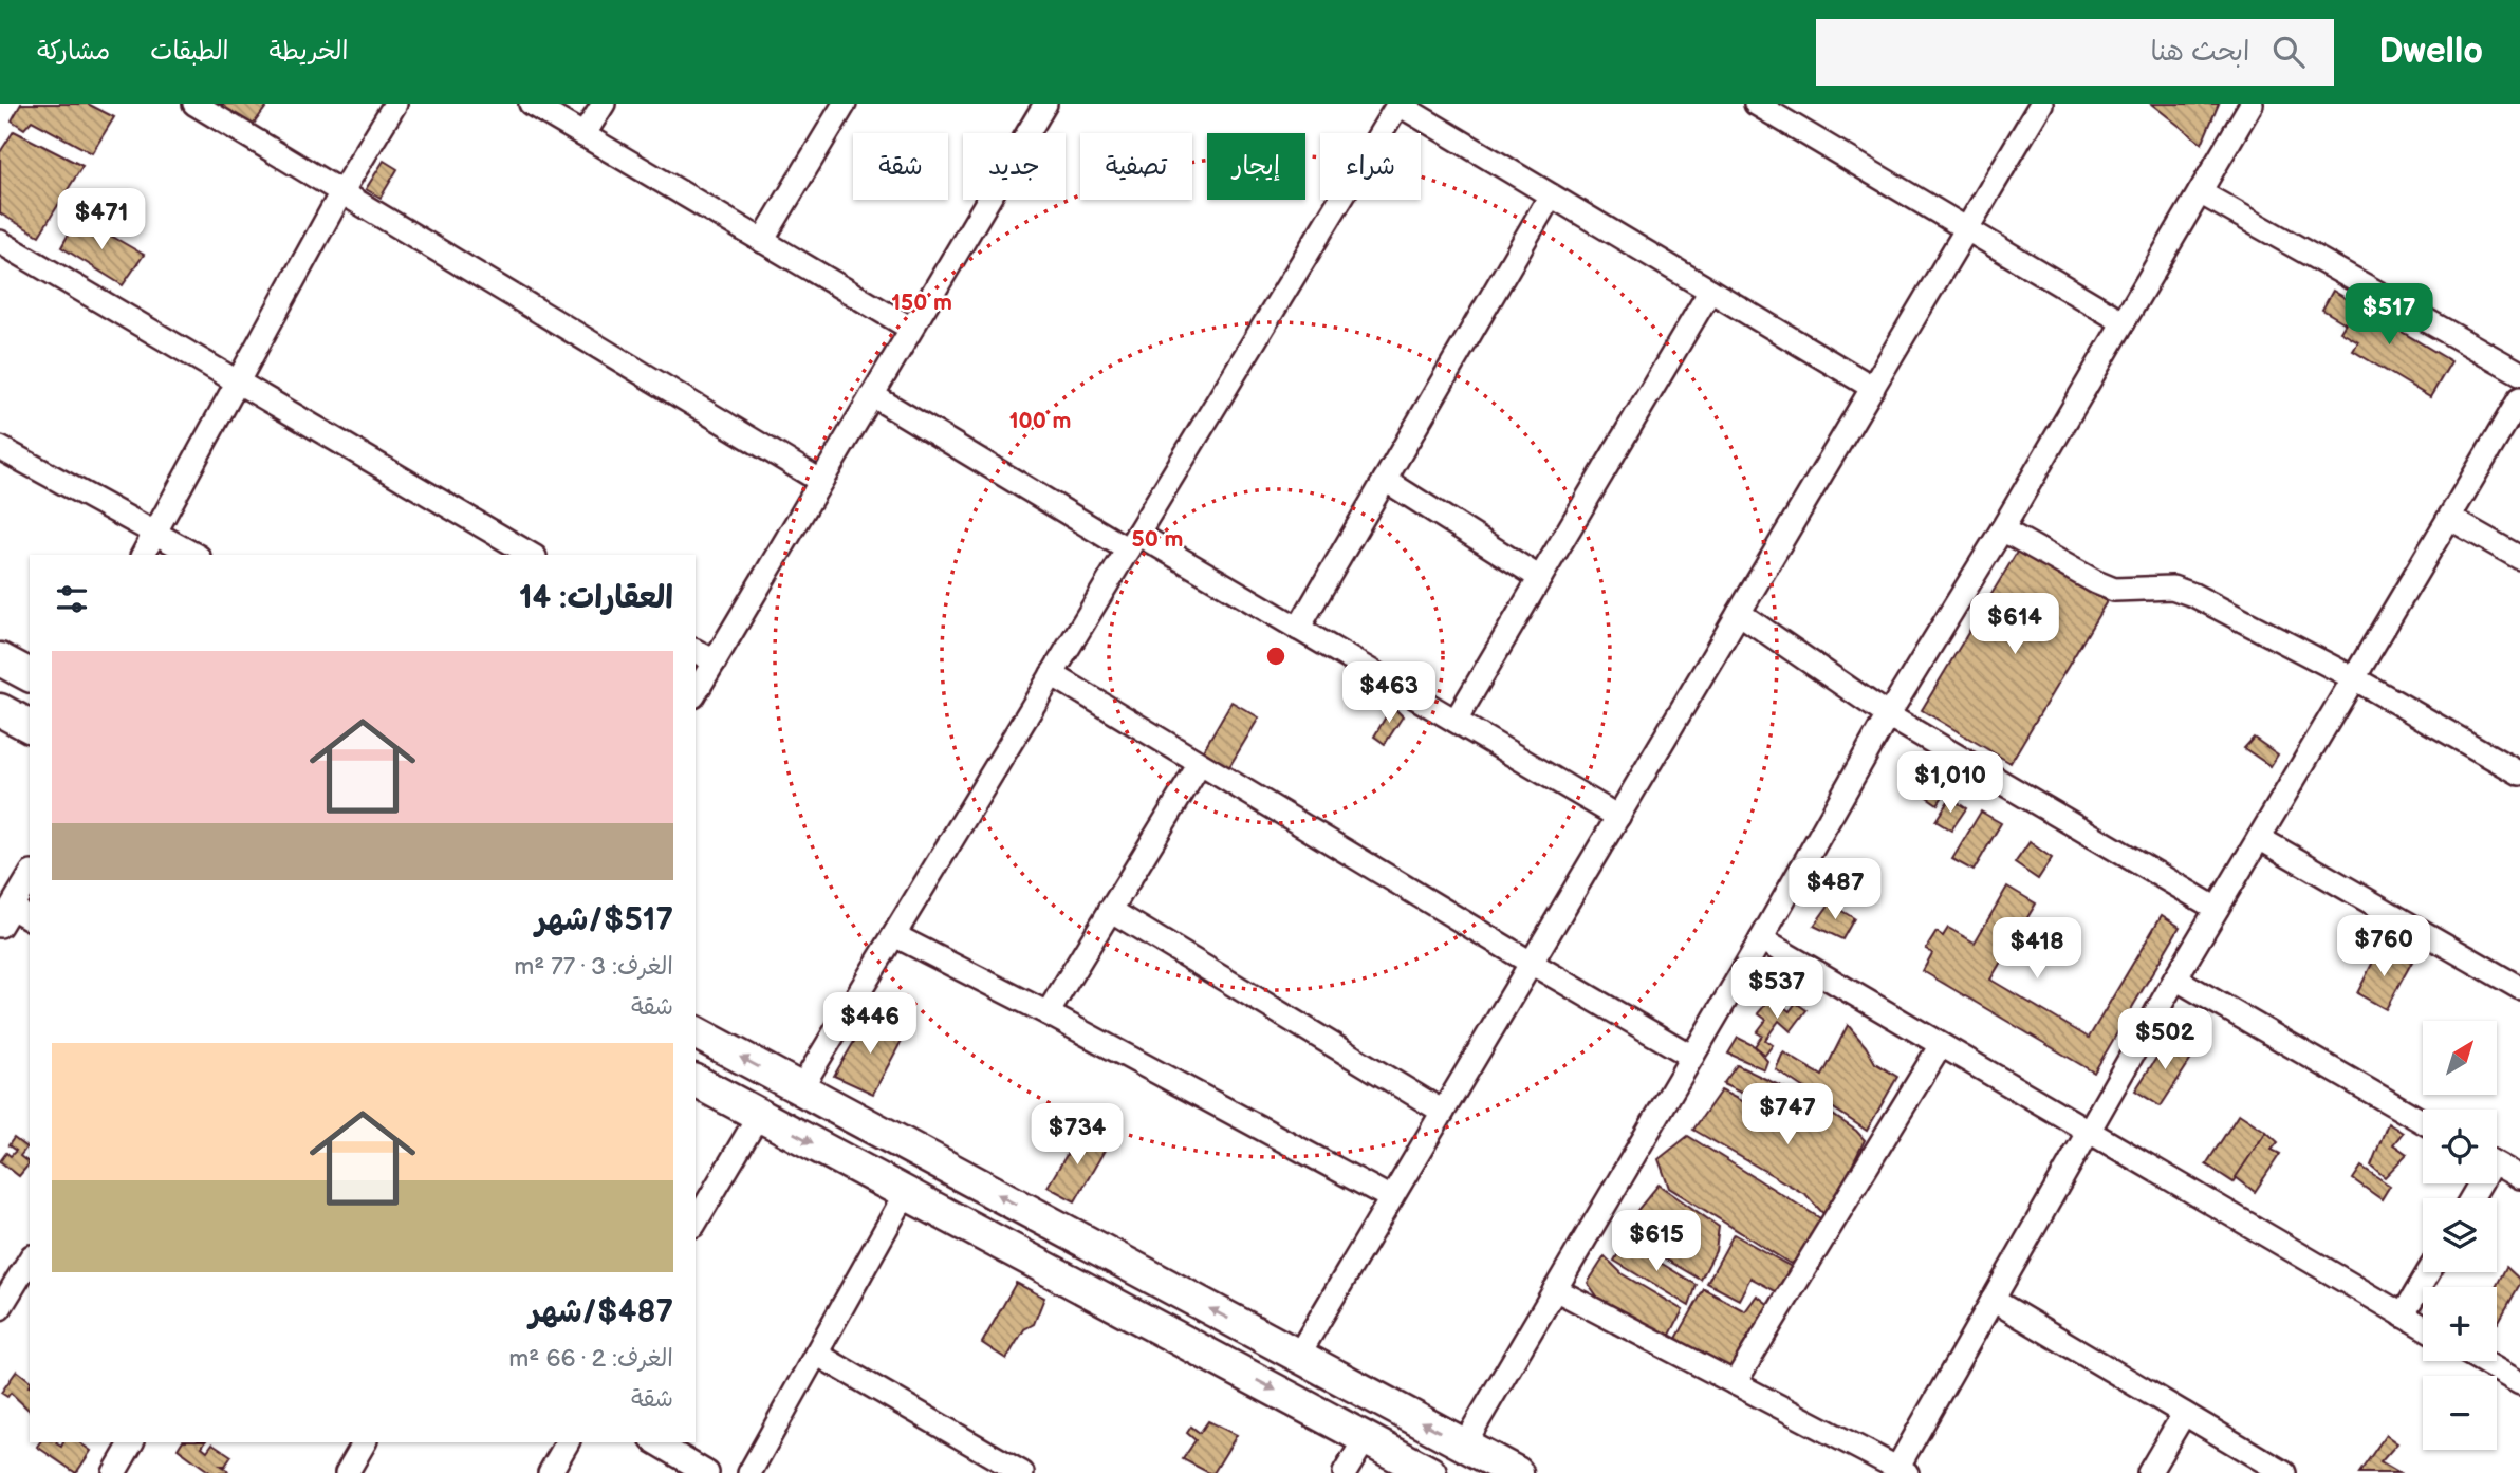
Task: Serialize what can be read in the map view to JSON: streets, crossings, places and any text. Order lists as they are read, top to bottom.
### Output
{
  "north": "top right",
  "page": {
    "header": "Dwello",
    "search": "ابحث هنا",
    "nav": ["الخريطة", "الطبقات", "مشاركة"],
    "chip": [
      "شراء",
      "إيجار",
      "تصفية",
      "جديد",
      "شقة"
    ],
    "price": [
      "$471",
      "$517",
      "$614",
      "$463",
      "$1,010",
      "$487",
      "$760",
      "$418",
      "$537",
      "$446",
      "$502",
      "$747",
      "$734",
      "$615"
    ],
    "heading": "العقارات: 14",
    "list": [
      {
        "name": "$517/شهر",
        "note": "الغرف: 3 · 77 m² · شقة"
      },
      {
        "name": "$487/شهر",
        "note": "الغرف: 2 · 66 m² · شقة"
      }
    ],
    "map_buttons": ["+", "−"]
  },
  "rings": ["150 m", "100 m", "50 m"]
}
